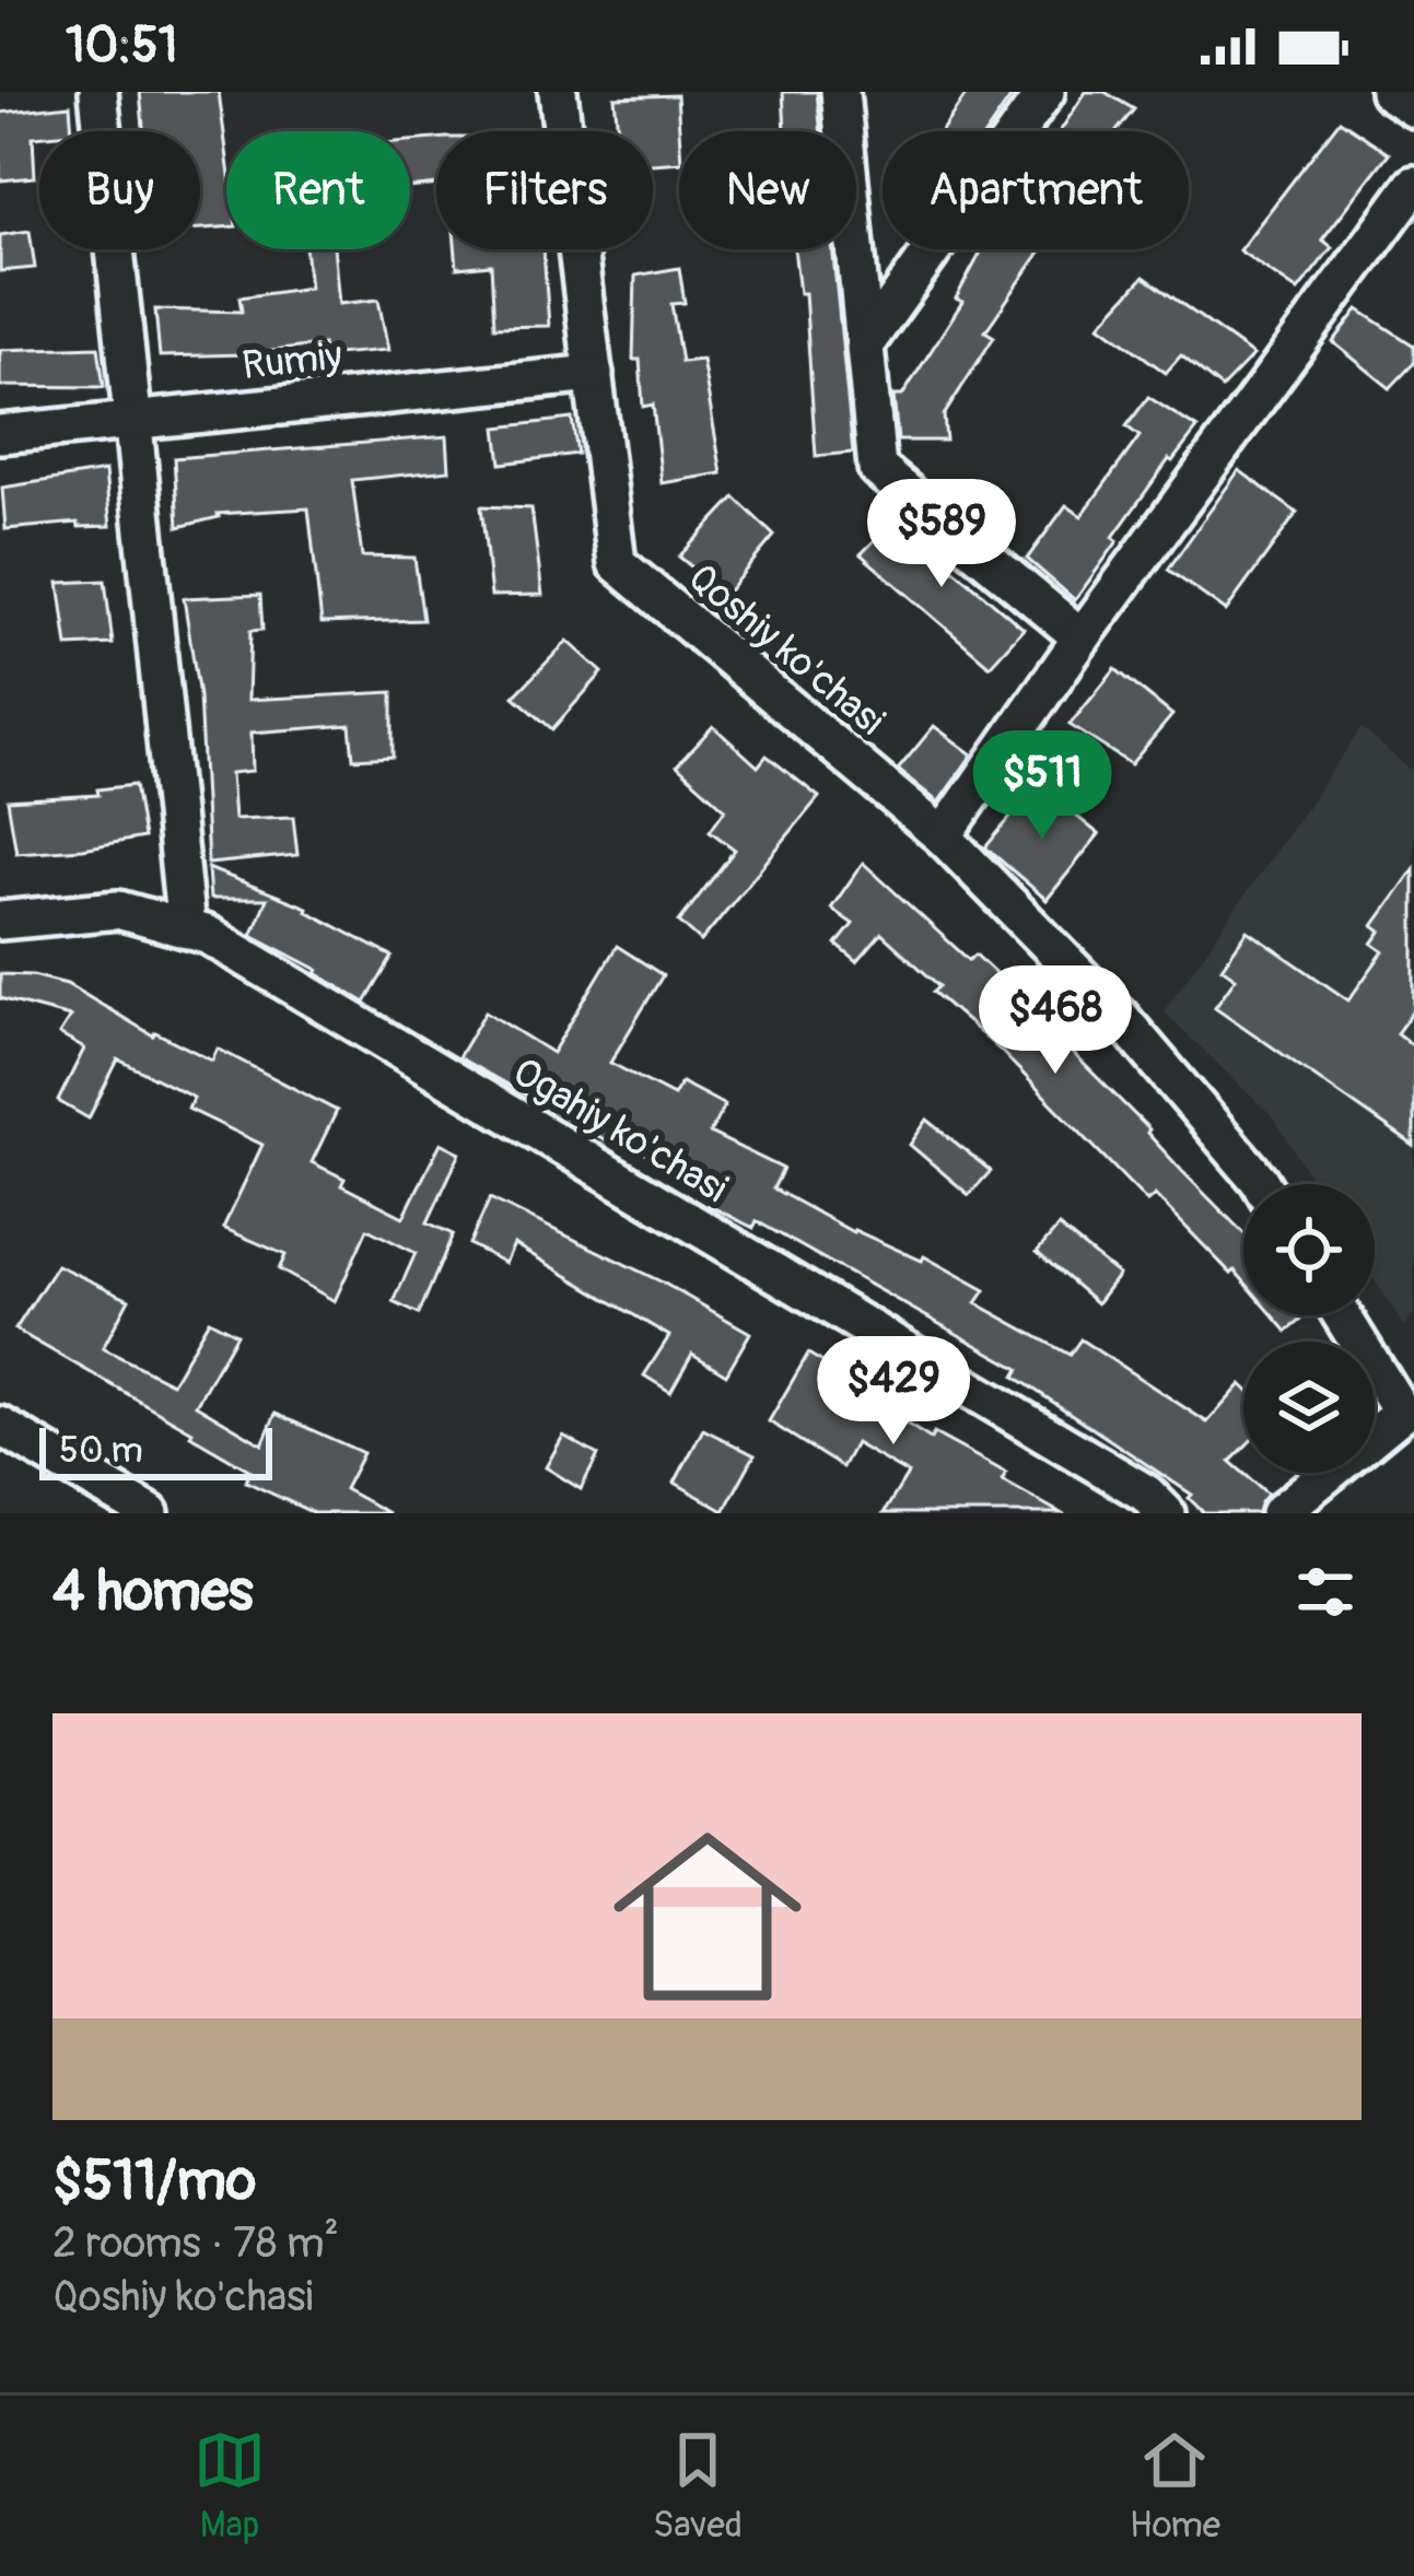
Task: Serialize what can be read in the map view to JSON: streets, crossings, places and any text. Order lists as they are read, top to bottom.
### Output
{
  "streets": {
    "street": ["Rumiy", "Qoshiy ko'chasi", "Ogahiy ko'chasi"]
  },
  "crossings": [
    ["Rumiy", "Qoshiy ko'chasi"]
  ],
  "scale_bar": "50 m",
  "page": {
    "status": "10:51",
    "chip": [
      "Buy",
      "Rent",
      "Filters",
      "New",
      "Apartment"
    ],
    "price": [
      "$589",
      "$511",
      "$468",
      "$429"
    ],
    "scale": "50 m",
    "heading": "4 homes",
    "list": [
      {
        "name": "$511/mo",
        "note": "2 rooms · 78 m² · Qoshiy ko'chasi"
      }
    ],
    "tabs": ["Map", "Saved", "Home"]
  }
}
